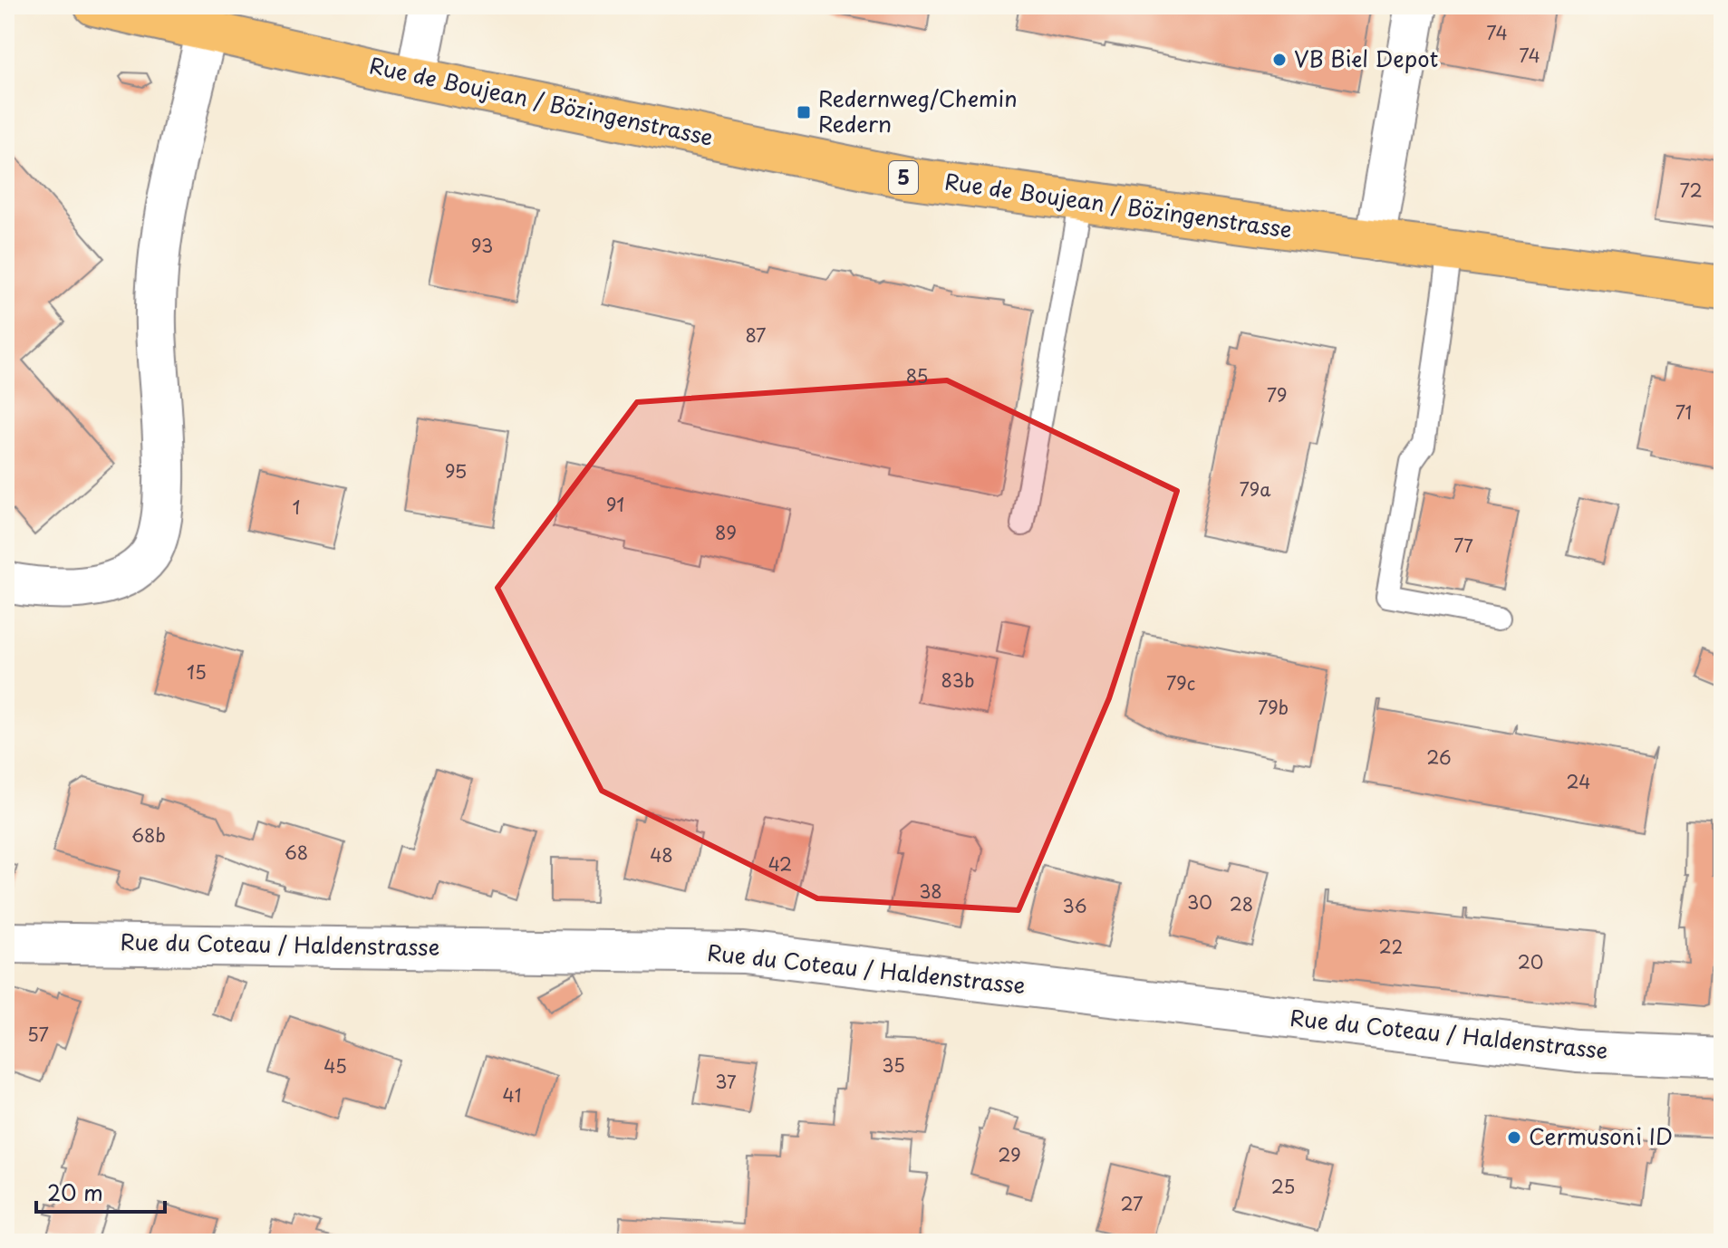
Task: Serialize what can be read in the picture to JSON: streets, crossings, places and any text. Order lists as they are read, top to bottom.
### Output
{
  "streets": {
    "main road": ["Rue de Boujean / Bözingenstrasse", "5"],
    "street": ["Rue du Coteau / Haldenstrasse"]
  },
  "places": {
    "other": ["VB Biel Depot", "Cermusoni ID"],
    "transit": ["Redernweg/Chemin Redern"]
  },
  "house_numbers": [
    "74",
    "74",
    "72",
    "93",
    "87",
    "85",
    "79",
    "71",
    "95",
    "79a",
    "91",
    "1",
    "89",
    "77",
    "15",
    "83b",
    "79c",
    "79b",
    "26",
    "24",
    "68b",
    "68",
    "48",
    "42",
    "38",
    "30",
    "28",
    "36",
    "22",
    "20",
    "57",
    "35",
    "45",
    "37",
    "41",
    "29",
    "25",
    "27"
  ],
  "scale_bar": "20 m"
}
